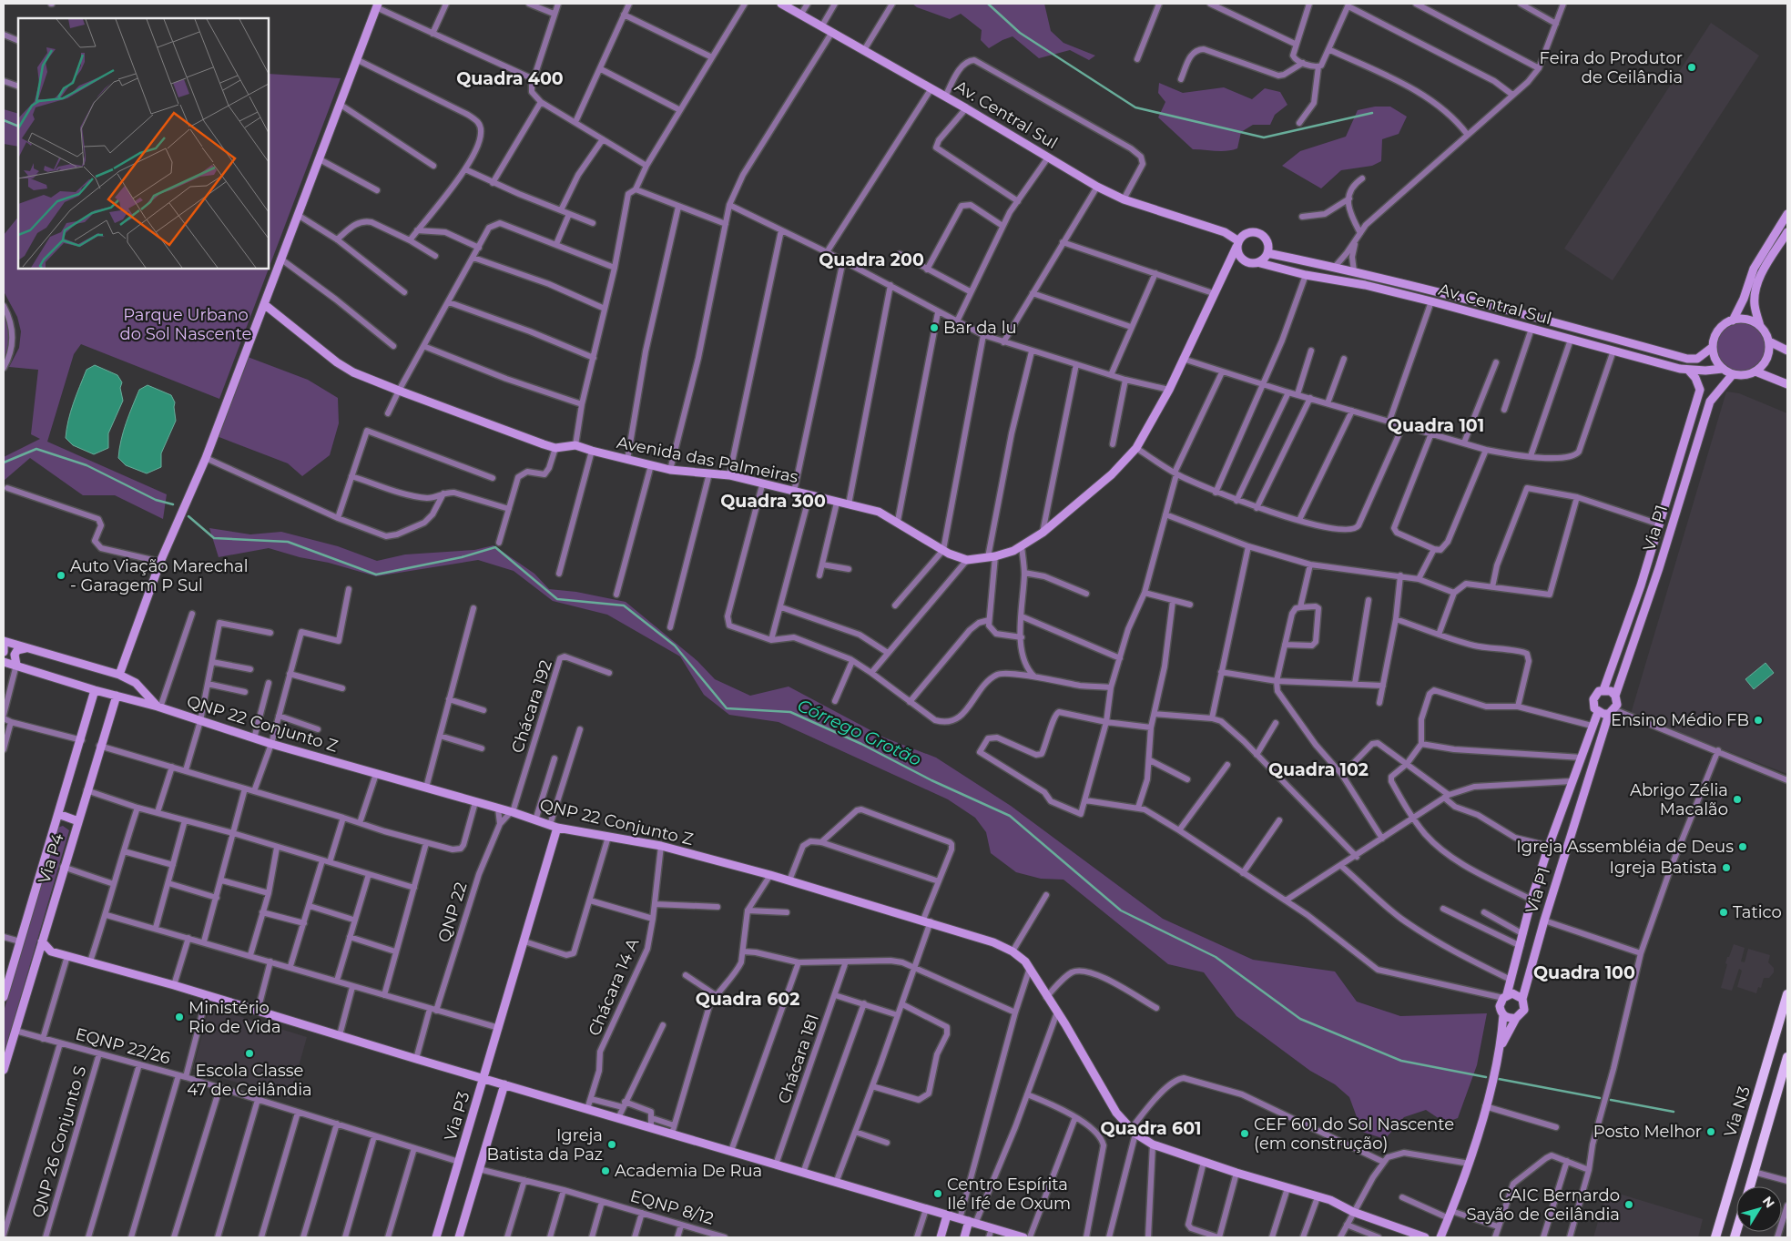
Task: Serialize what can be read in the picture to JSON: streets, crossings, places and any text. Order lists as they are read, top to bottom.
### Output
{
  "streets": {
    "main road": ["Via N3"],
    "street": [
      "Av. Central Sul",
      "Avenida das Palmeiras",
      "Via P1",
      "Chácara 192",
      "QNP 22 Conjunto Z",
      "Via P4",
      "QNP 22",
      "Chácara 14 A",
      "EQNP 22/26",
      "Chácara 181",
      "Via P3",
      "QNP 26 Conjunto S",
      "EQNP 8/12"
    ]
  },
  "crossings": [
    ["Av. Central Sul", "Via P1"],
    ["Chácara 192", "QNP 22 Conjunto Z"],
    ["Chácara 192", "QNP 22"],
    ["QNP 22 Conjunto Z", "Via P4"],
    ["QNP 22 Conjunto Z", "QNP 22"],
    ["QNP 22 Conjunto Z", "Chácara 14 A"],
    ["QNP 22 Conjunto Z", "Via P3"],
    ["Via P4", "EQNP 22/26"],
    ["EQNP 22/26", "Via P3"],
    ["EQNP 22/26", "QNP 26 Conjunto S"]
  ],
  "districts": [
    "Quadra 400",
    "Quadra 200",
    "Quadra 101",
    "Quadra 300",
    "Quadra 102",
    "Quadra 100",
    "Quadra 602",
    "Quadra 601"
  ],
  "water": ["Córrego Grotão"],
  "parks": ["Parque Urbano do Sol Nascente"],
  "places": [
    "Feira do Produtor de Ceilândia",
    "Bar da lu",
    "Auto Viação Marechal - Garagem P Sul",
    "Ensino Médio FB",
    "Abrigo Zélia Macalão",
    "Igreja Assembléia de Deus",
    "Igreja Batista",
    "Tatico",
    "Ministério Rio de Vida",
    "Escola Classe 47 de Ceilândia",
    "Posto Melhor",
    "CEF 601 do Sol Nascente (em construção)",
    "Igreja Batista da Paz",
    "Academia De Rua",
    "Centro Espírita Ilé Ifé de Oxum",
    "CAIC Bernardo Sayão de Ceilândia"
  ],
  "north": "top right"
}
